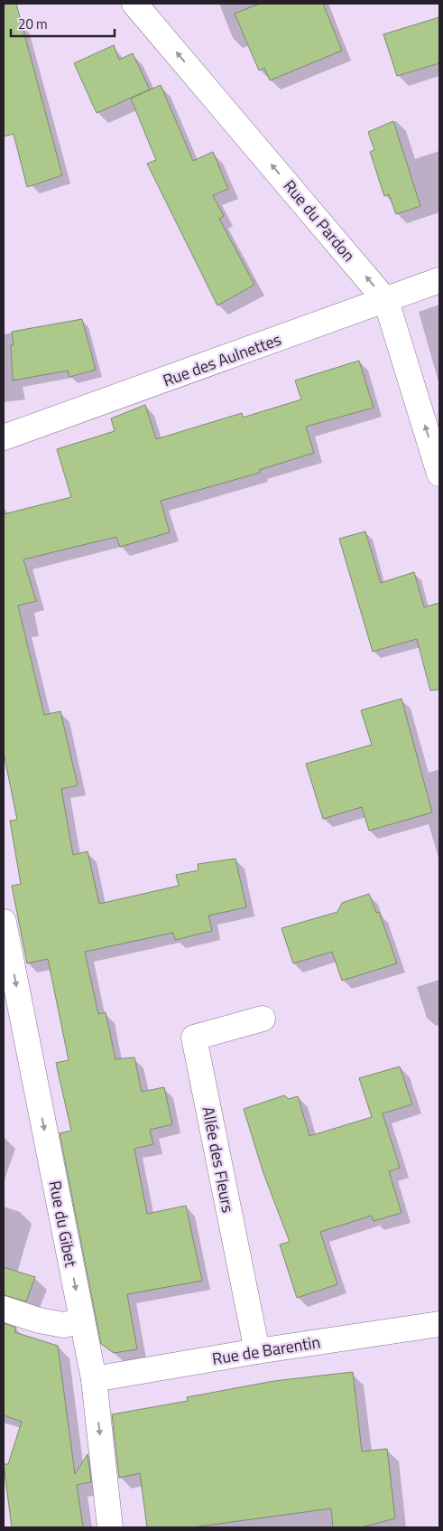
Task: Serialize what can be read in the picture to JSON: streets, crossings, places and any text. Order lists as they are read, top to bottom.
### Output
{
  "streets": {
    "street": [
      "Rue du Pardon",
      "Rue des Aulnettes",
      "Allée des Fleurs",
      "Rue du Gibet",
      "Rue de Barentin"
    ]
  },
  "crossings": [
    ["Rue du Pardon", "Rue des Aulnettes"],
    ["Allée des Fleurs", "Rue de Barentin"],
    ["Rue du Gibet", "Rue de Barentin"]
  ],
  "one_way": ["Rue du Pardon", "Rue du Gibet"],
  "scale_bar": "20 m"
}
